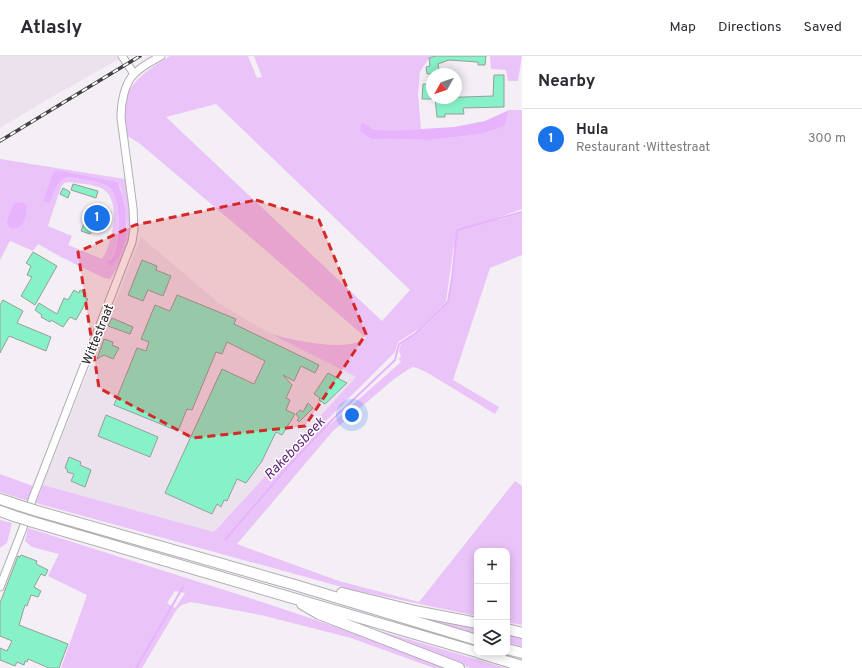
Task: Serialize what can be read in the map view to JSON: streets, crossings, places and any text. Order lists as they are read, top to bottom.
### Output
{
  "streets": {
    "street": ["Wittestraat"]
  },
  "water": ["Rakebosbeek"],
  "north": "bottom left",
  "page": {
    "header": "Atlasly",
    "nav": ["Map", "Directions", "Saved"],
    "heading": "Nearby",
    "list": [
      {
        "mark": "1",
        "name": "Hula",
        "note": "Restaurant · Wittestraat",
        "value": "300 m"
      }
    ],
    "pins": "1",
    "map_buttons": ["+", "−"]
  }
}
